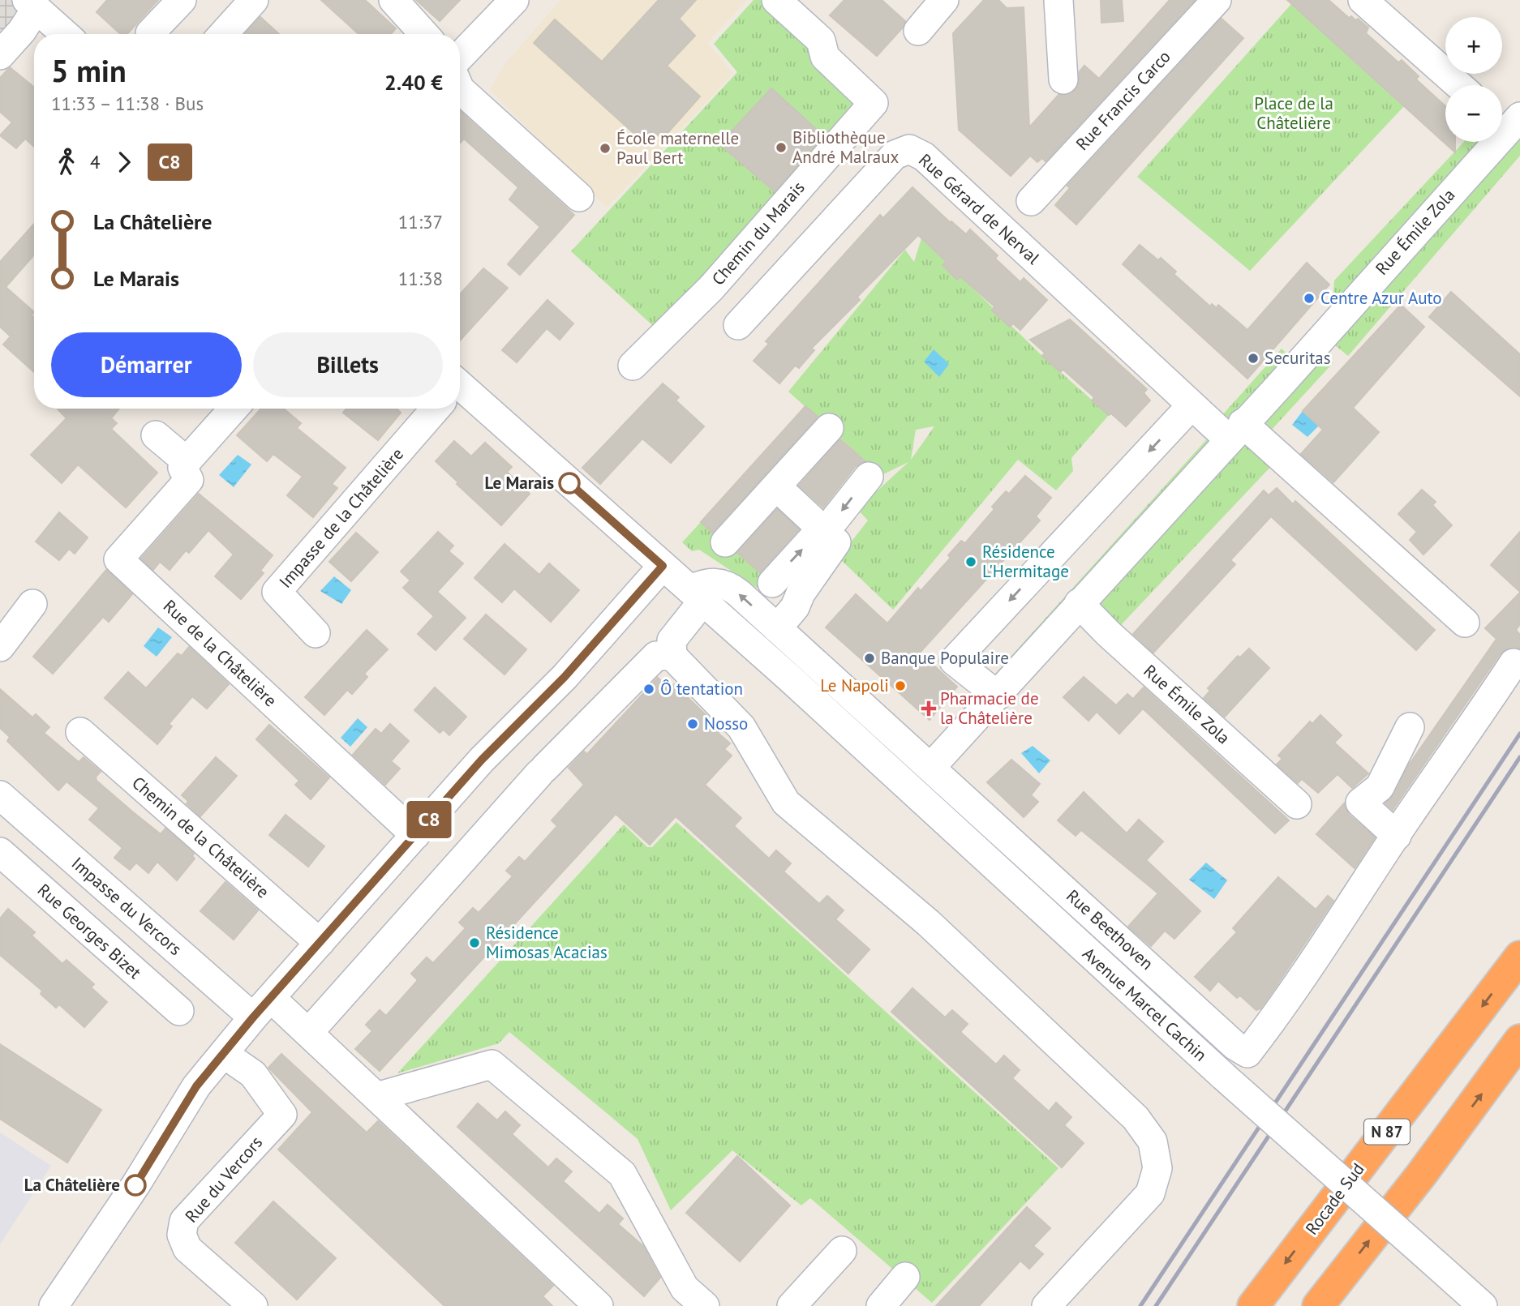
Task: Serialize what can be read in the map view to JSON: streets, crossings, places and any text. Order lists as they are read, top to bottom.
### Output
{
  "streets": {
    "highway": ["N 87", "Rocade Sud"],
    "street": [
      "Rue Francis Carco",
      "Rue Gérard de Nerval",
      "Rue Émile Zola",
      "Chemin du Marais",
      "Impasse de la Châtelière",
      "Rue de la Châtelière",
      "Chemin de la Châtelière",
      "Impasse du Vercors",
      "Rue Beethoven",
      "Rue Georges Bizet",
      "Avenue Marcel Cachin",
      "Rue du Vercors"
    ]
  },
  "crossings": [
    ["Rue Gérard de Nerval", "Rue Émile Zola"],
    ["Rue Émile Zola", "Rue Beethoven"],
    ["Rue Beethoven", "Avenue Marcel Cachin"]
  ],
  "parks": ["Place de la Châtelière"],
  "places": {
    "other": [
      "Bibliothèque André Malraux",
      "École maternelle Paul Bert",
      "Centre Azur Auto",
      "Securitas",
      "Le Marais",
      "Résidence L'Hermitage",
      "Banque Populaire",
      "Le Napoli",
      "Ô tentation",
      "Nosso",
      "Résidence Mimosas Acacias",
      "La Châtelière"
    ],
    "health": ["Pharmacie de la Châtelière"]
  },
  "lines": ["bus line C8"],
  "page": {
    "on_map": "C8",
    "map_buttons": ["+", "−"],
    "heading": ["5 min", "11:33 – 11:38 · Bus", "2.40 €"],
    "legs": ["4", "C8"],
    "list": [
      {
        "name": "La Châtelière",
        "value": "11:37"
      },
      {
        "name": "Le Marais",
        "value": "11:38"
      }
    ],
    "buttons": ["Démarrer", "Billets"]
  }
}
